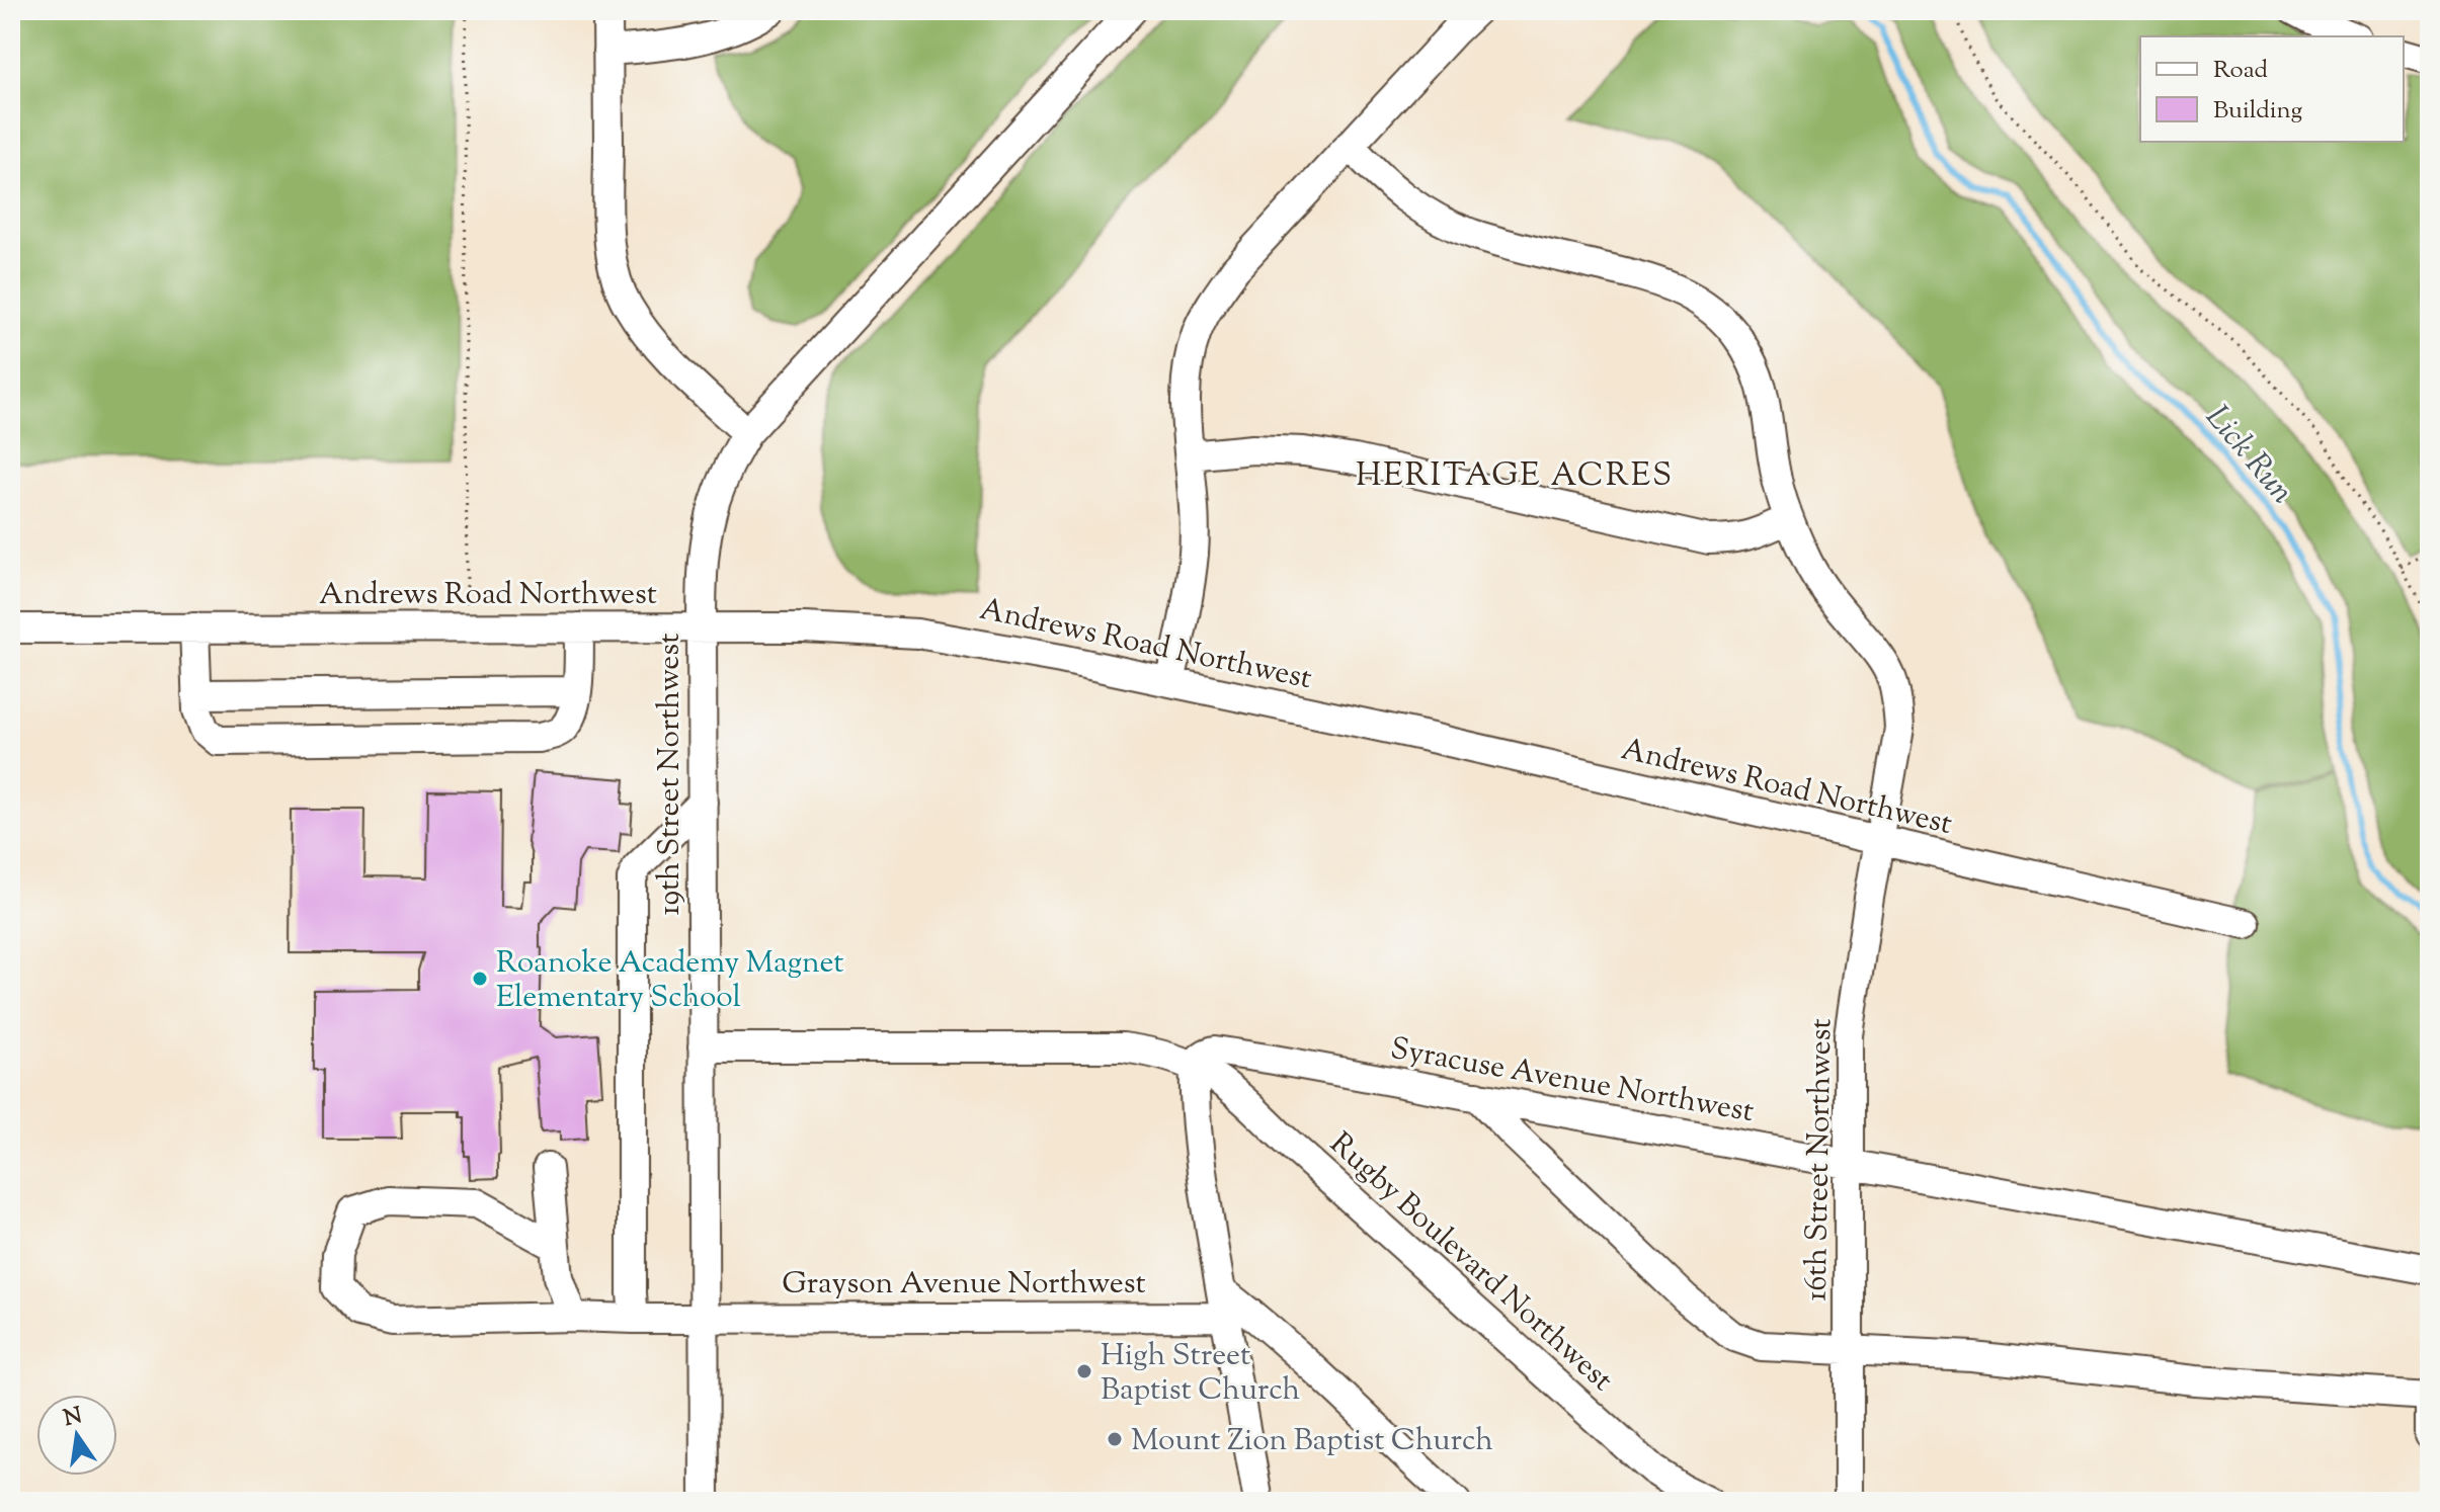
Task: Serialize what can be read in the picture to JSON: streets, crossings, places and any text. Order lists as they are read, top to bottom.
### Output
{
  "streets": {
    "street": [
      "Andrews Road Northwest",
      "19th Street Northwest",
      "Syracuse Avenue Northwest",
      "16th Street Northwest",
      "Rugby Boulevard Northwest",
      "Grayson Avenue Northwest"
    ]
  },
  "crossings": [
    ["Andrews Road Northwest", "19th Street Northwest"],
    ["Andrews Road Northwest", "16th Street Northwest"],
    ["19th Street Northwest", "Grayson Avenue Northwest"],
    ["Syracuse Avenue Northwest", "16th Street Northwest"],
    ["Syracuse Avenue Northwest", "Rugby Boulevard Northwest"]
  ],
  "districts": ["HERITAGE ACRES"],
  "water": ["Lick Run"],
  "places": ["Roanoke Academy Magnet Elementary School", "High Street Baptist Church", "Mount Zion Baptist Church"],
  "legend": ["Road", "Building"],
  "north": "top"
}
